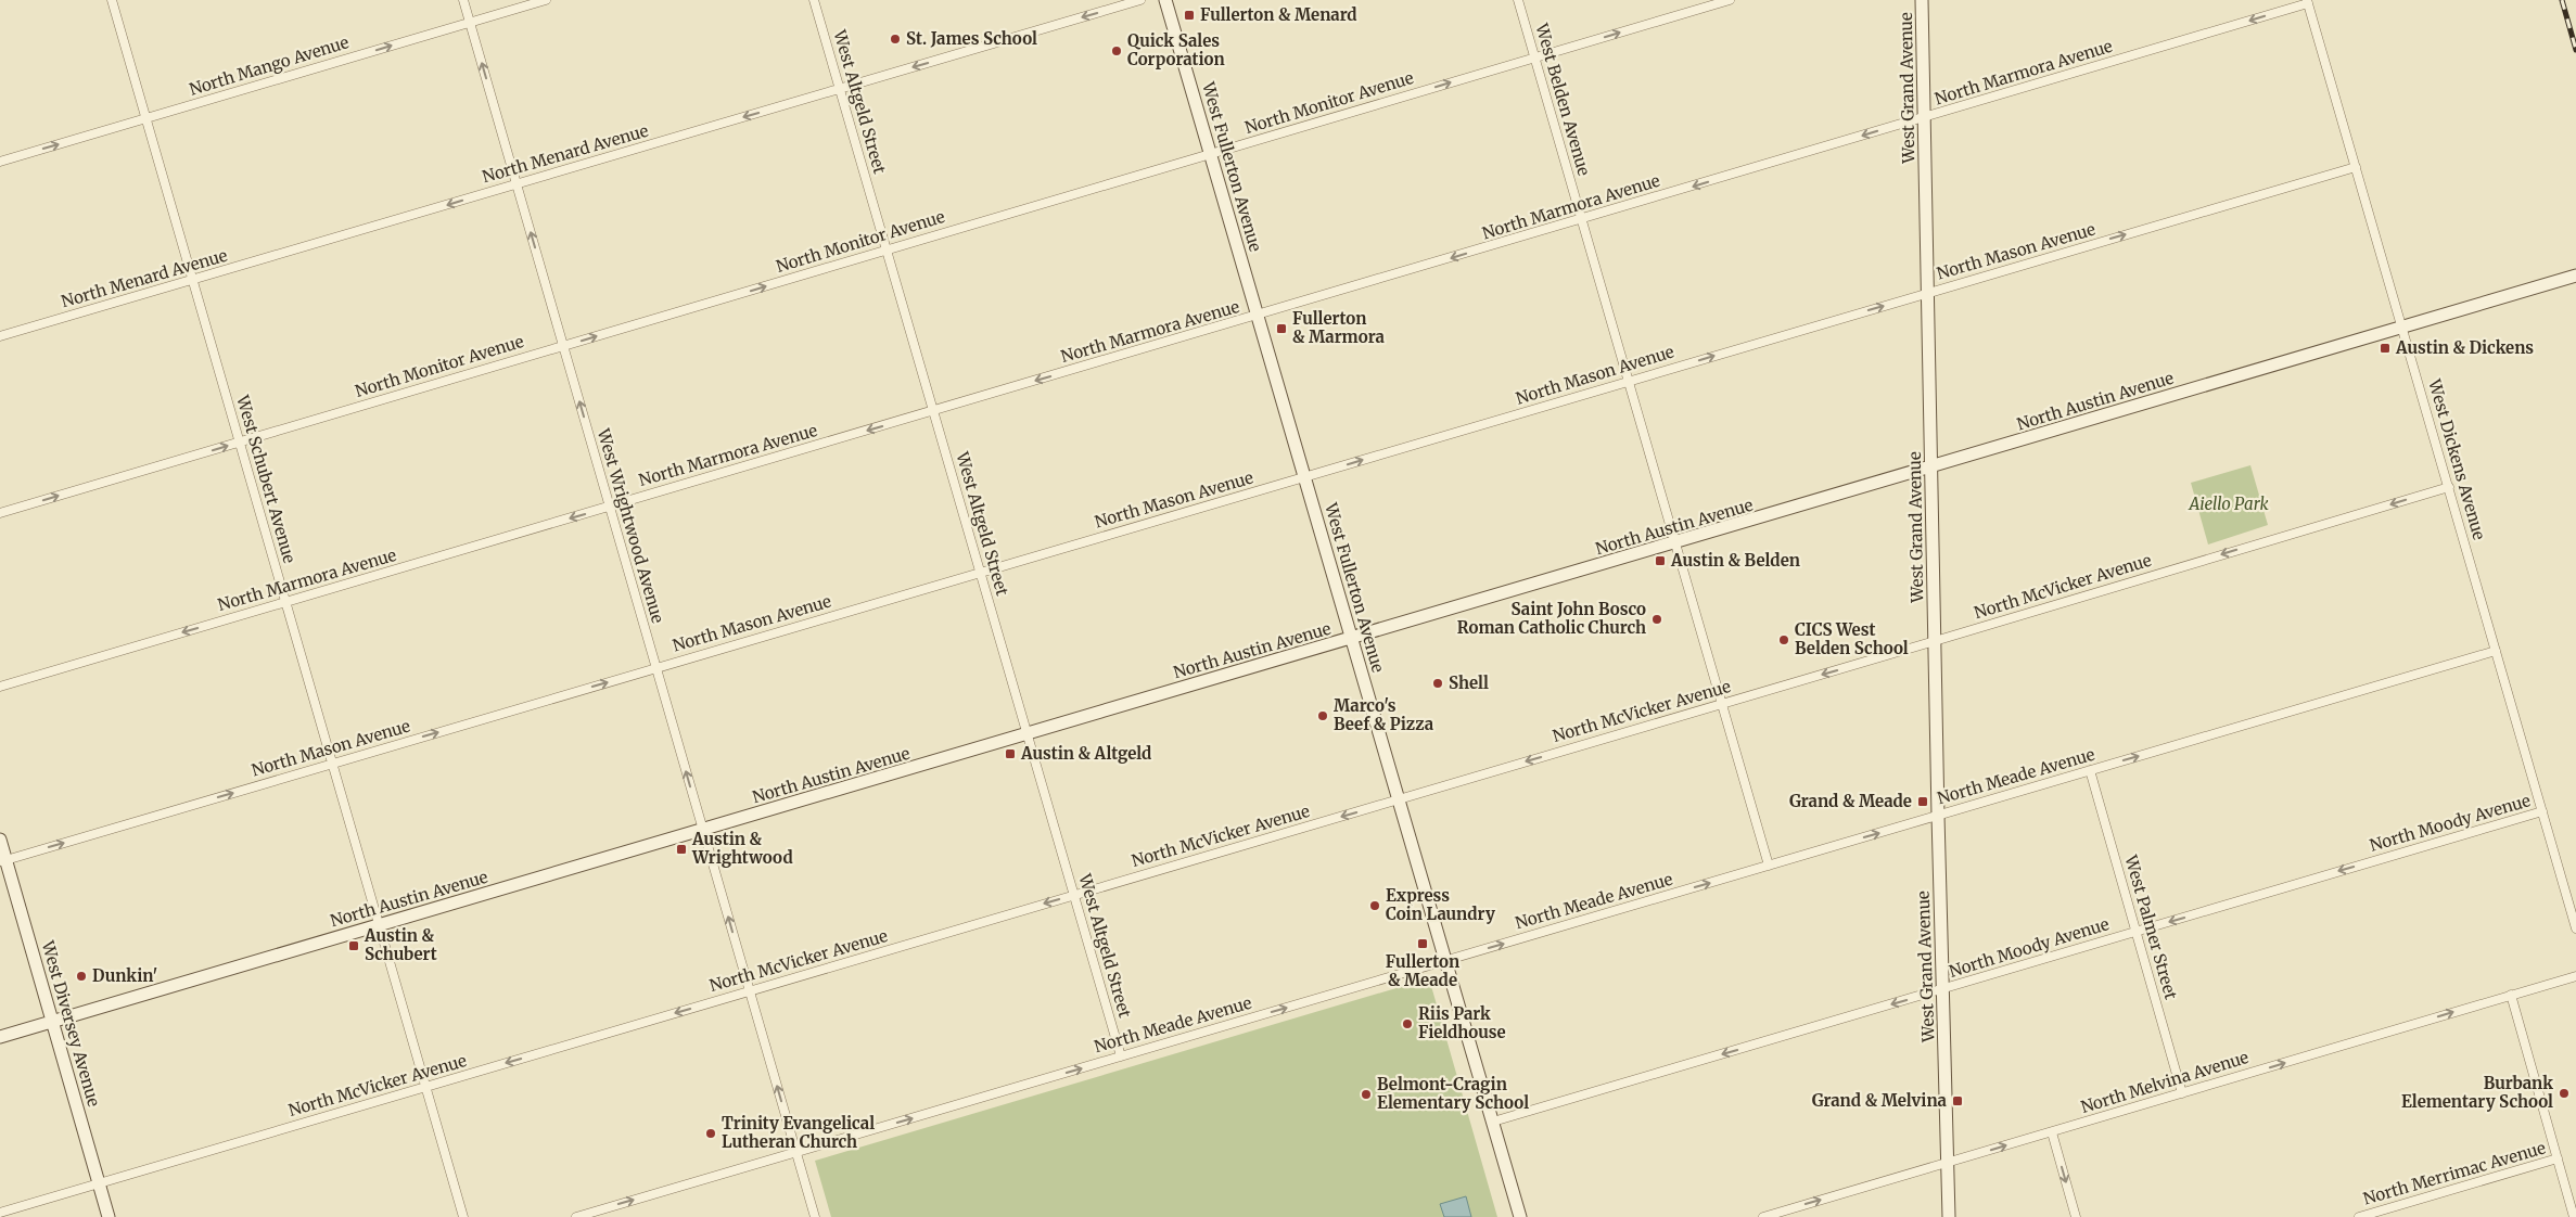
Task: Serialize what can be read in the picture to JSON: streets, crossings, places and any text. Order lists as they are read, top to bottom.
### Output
{
  "streets": {
    "main road": [
      "West Grand Avenue",
      "West Fullerton Avenue",
      "North Austin Avenue",
      "West Diversey Avenue"
    ],
    "street": [
      "North Mango Avenue",
      "North Marmora Avenue",
      "West Belden Avenue",
      "West Altgeld Street",
      "North Monitor Avenue",
      "North Menard Avenue",
      "North Mason Avenue",
      "West Dickens Avenue",
      "West Schubert Avenue",
      "West Wrightwood Avenue",
      "North McVicker Avenue",
      "North Meade Avenue",
      "North Moody Avenue",
      "West Palmer Street",
      "North Melvina Avenue",
      "North Merrimac Avenue"
    ]
  },
  "crossings": [
    ["North Mango Avenue", "West Schubert Avenue"],
    ["North Mango Avenue", "West Wrightwood Avenue"],
    ["North Marmora Avenue", "West Grand Avenue"],
    ["North Marmora Avenue", "West Belden Avenue"],
    ["North Marmora Avenue", "West Altgeld Street"],
    ["North Marmora Avenue", "West Fullerton Avenue"],
    ["North Marmora Avenue", "West Dickens Avenue"],
    ["North Marmora Avenue", "West Schubert Avenue"],
    ["North Marmora Avenue", "West Wrightwood Avenue"],
    ["West Grand Avenue", "North Mason Avenue"],
    ["West Grand Avenue", "North Austin Avenue"],
    ["West Grand Avenue", "North McVicker Avenue"],
    ["West Grand Avenue", "North Meade Avenue"],
    ["West Grand Avenue", "North Moody Avenue"],
    ["West Grand Avenue", "North Melvina Avenue"],
    ["West Belden Avenue", "North Monitor Avenue"],
    ["West Belden Avenue", "North Mason Avenue"],
    ["West Belden Avenue", "North Austin Avenue"],
    ["West Belden Avenue", "North McVicker Avenue"],
    ["West Belden Avenue", "North Meade Avenue"],
    ["West Altgeld Street", "North Monitor Avenue"],
    ["West Altgeld Street", "North Menard Avenue"],
    ["West Altgeld Street", "North Mason Avenue"],
    ["West Altgeld Street", "North Austin Avenue"],
    ["West Altgeld Street", "North McVicker Avenue"],
    ["West Altgeld Street", "North Meade Avenue"],
    ["North Monitor Avenue", "West Fullerton Avenue"],
    ["North Monitor Avenue", "West Schubert Avenue"],
    ["North Monitor Avenue", "West Wrightwood Avenue"],
    ["North Menard Avenue", "West Schubert Avenue"],
    ["North Menard Avenue", "West Wrightwood Avenue"],
    ["West Fullerton Avenue", "North Mason Avenue"],
    ["West Fullerton Avenue", "North Austin Avenue"],
    ["West Fullerton Avenue", "North McVicker Avenue"],
    ["West Fullerton Avenue", "North Meade Avenue"],
    ["West Fullerton Avenue", "North Moody Avenue"],
    ["North Mason Avenue", "West Dickens Avenue"],
    ["North Mason Avenue", "West Schubert Avenue"],
    ["North Mason Avenue", "West Wrightwood Avenue"],
    ["North Mason Avenue", "West Diversey Avenue"],
    ["North Austin Avenue", "West Dickens Avenue"],
    ["North Austin Avenue", "West Schubert Avenue"],
    ["North Austin Avenue", "West Wrightwood Avenue"],
    ["North Austin Avenue", "West Diversey Avenue"],
    ["West Dickens Avenue", "North McVicker Avenue"],
    ["West Dickens Avenue", "North Meade Avenue"],
    ["West Dickens Avenue", "North Moody Avenue"],
    ["West Schubert Avenue", "North McVicker Avenue"],
    ["West Wrightwood Avenue", "North McVicker Avenue"],
    ["West Wrightwood Avenue", "North Meade Avenue"],
    ["North McVicker Avenue", "West Diversey Avenue"],
    ["North Meade Avenue", "West Palmer Street"],
    ["North Moody Avenue", "West Palmer Street"],
    ["West Palmer Street", "North Melvina Avenue"]
  ],
  "one_way": [
    "North Mango Avenue",
    "North Marmora Avenue",
    "North Monitor Avenue",
    "North Menard Avenue",
    "North Mason Avenue",
    "West Wrightwood Avenue",
    "North McVicker Avenue",
    "North Meade Avenue",
    "North Moody Avenue",
    "North Melvina Avenue"
  ],
  "parks": ["Aiello Park"],
  "places": {
    "transit": [
      "Fullerton & Menard",
      "Fullerton & Marmora",
      "Austin & Dickens",
      "Austin & Belden",
      "Austin & Altgeld",
      "Grand & Meade",
      "Austin & Wrightwood",
      "Fullerton & Meade",
      "Austin & Schubert",
      "Grand & Melvina"
    ],
    "other": [
      "St. James School",
      "Quick Sales Corporation",
      "Saint John Bosco Roman Catholic Church",
      "CICS West Belden School",
      "Shell",
      "Marco's Beef & Pizza",
      "Express Coin Laundry",
      "Dunkin'",
      "Riis Park Fieldhouse",
      "Burbank Elementary School",
      "Belmont-Cragin Elementary School",
      "Trinity Evangelical Lutheran Church"
    ]
  }
}
